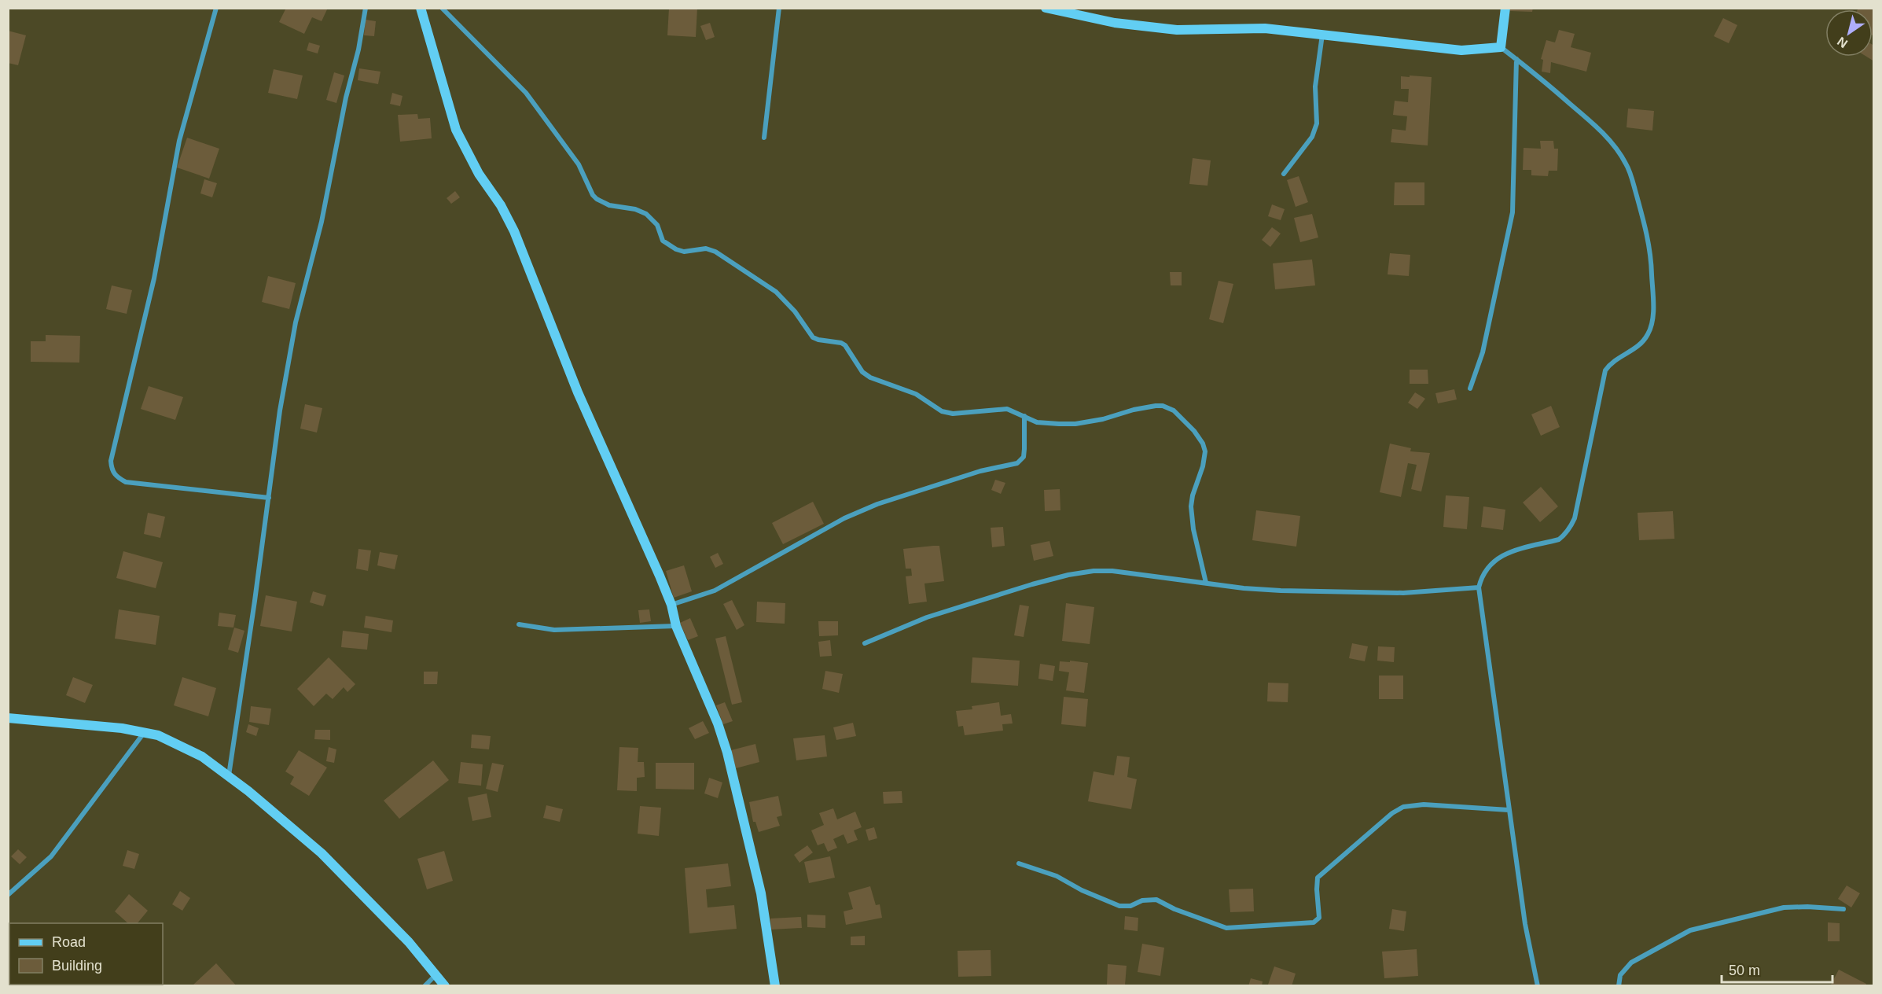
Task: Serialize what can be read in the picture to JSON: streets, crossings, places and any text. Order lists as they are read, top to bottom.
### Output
{
  "legend": ["Road", "Building"],
  "scale_bar": "50 m",
  "north": "bottom left"
}
